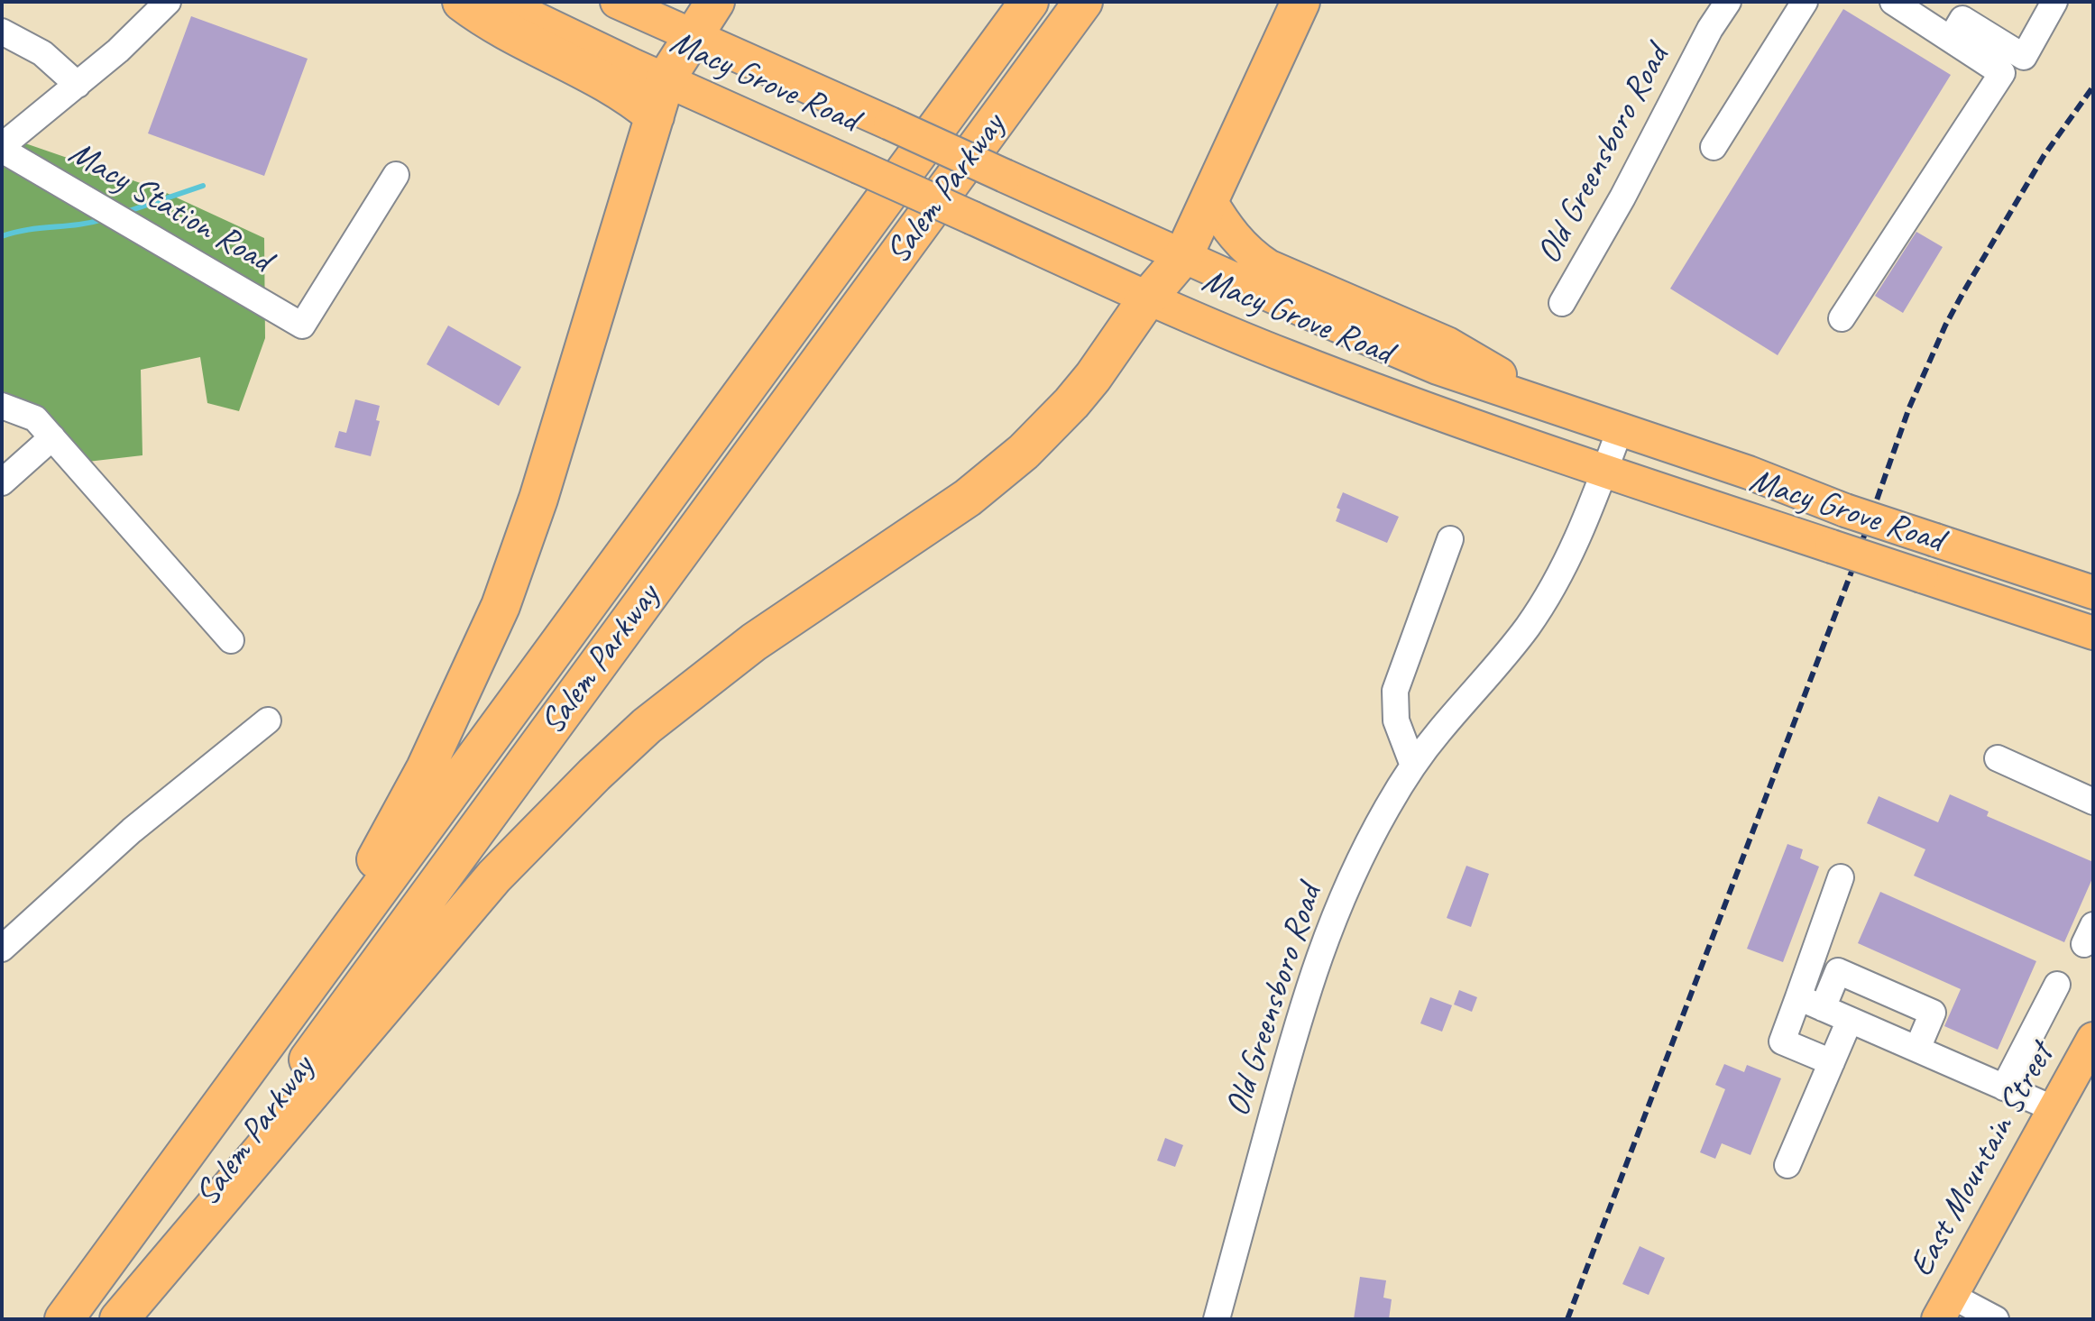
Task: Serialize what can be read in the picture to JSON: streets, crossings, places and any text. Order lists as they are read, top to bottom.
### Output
{
  "streets": {
    "highway": ["Salem Parkway"],
    "main road": ["Macy Grove Road", "East Mountain Street"],
    "street": ["Old Greensboro Road", "Macy Station Road"]
  },
  "crossings": [
    ["Macy Grove Road", "Old Greensboro Road"]
  ]
}
